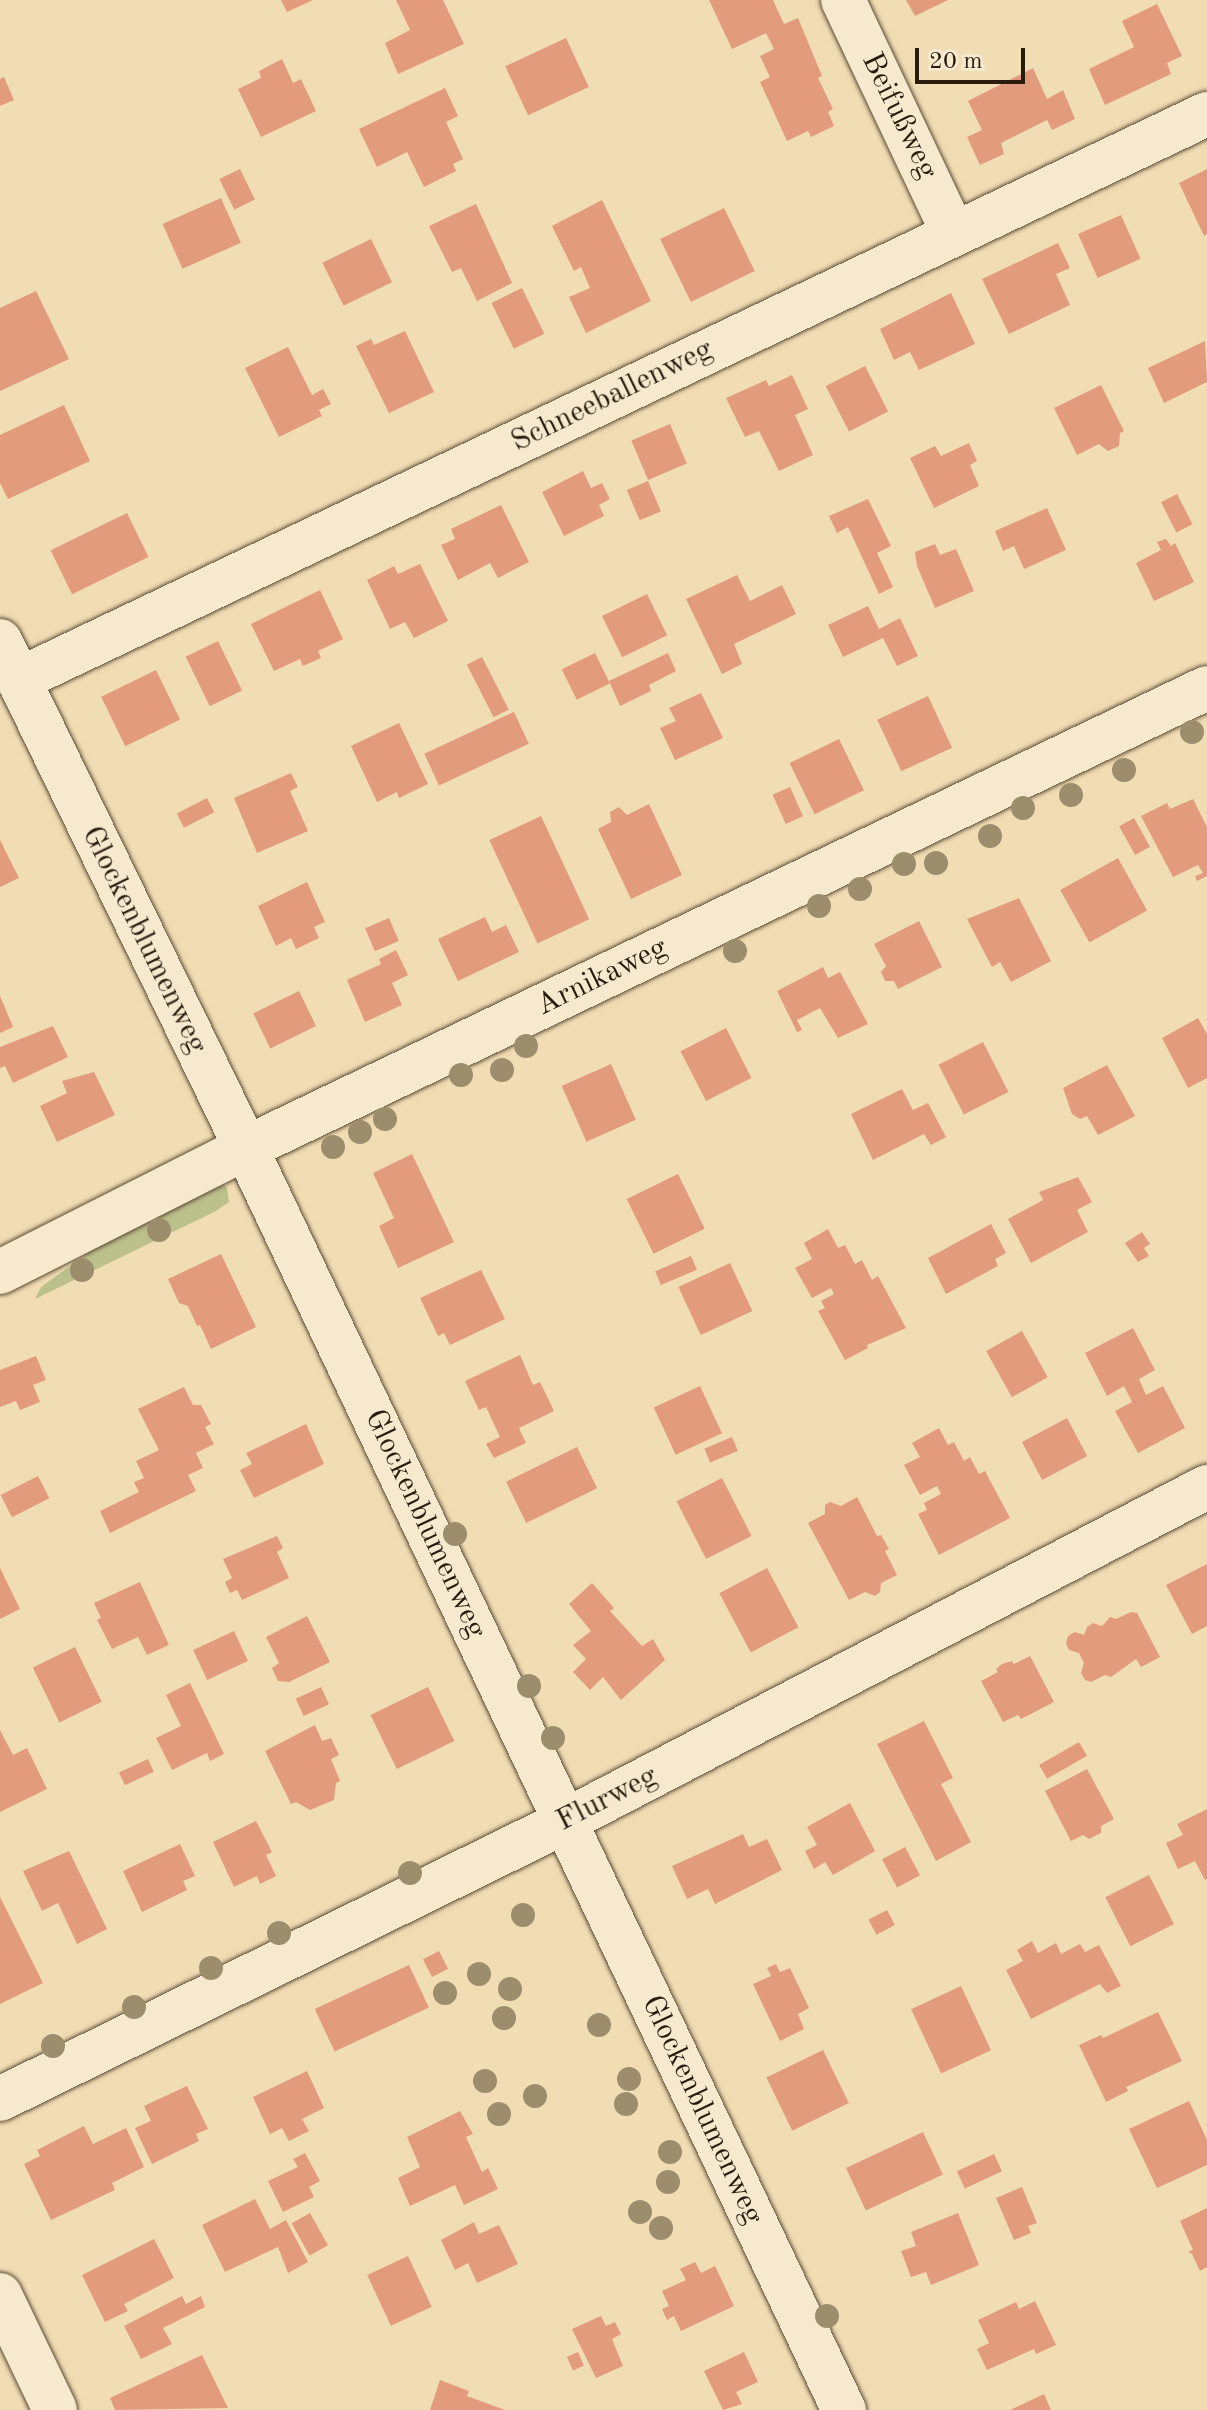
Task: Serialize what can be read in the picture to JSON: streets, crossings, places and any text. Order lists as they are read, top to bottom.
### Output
{
  "streets": {
    "street": [
      "Beifußweg",
      "Schneeballenweg",
      "Glockenblumenweg",
      "Arnikaweg",
      "Flurweg"
    ]
  },
  "crossings": [
    ["Beifußweg", "Schneeballenweg"],
    ["Schneeballenweg", "Glockenblumenweg"],
    ["Glockenblumenweg", "Arnikaweg"],
    ["Glockenblumenweg", "Flurweg"]
  ],
  "scale_bar": "20 m"
}
